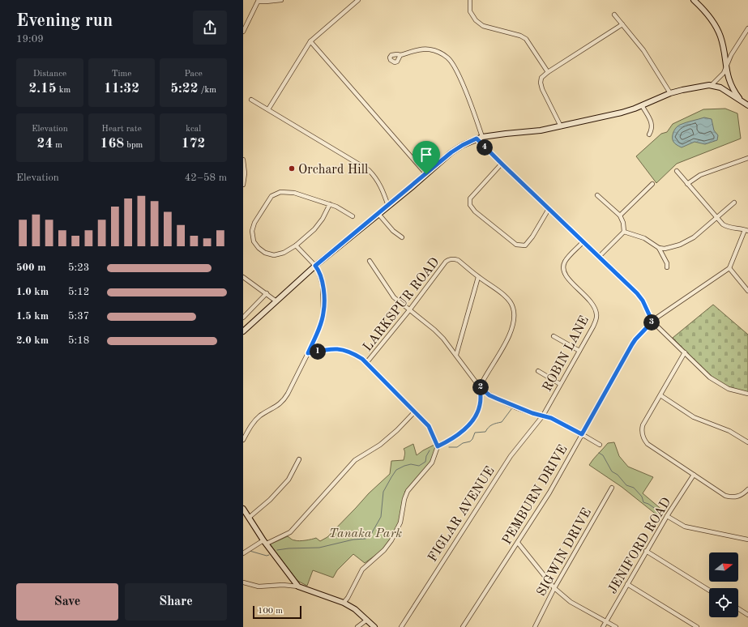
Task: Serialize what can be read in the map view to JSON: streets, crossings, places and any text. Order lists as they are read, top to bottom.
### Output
{
  "streets": {
    "street": [
      "LARKSPUR ROAD",
      "ROBIN LANE",
      "PEMBURN DRIVE",
      "FIGLAR AVENUE",
      "JENIFORD ROAD",
      "SIGWIN DRIVE"
    ]
  },
  "crossings": [
    ["ROBIN LANE", "FIGLAR AVENUE"]
  ],
  "parks": ["Tanaka Park"],
  "places": ["Orchard Hill"],
  "scale_bar": "100 m",
  "north": "right",
  "page": {
    "heading": ["Evening run", "19:09"],
    "stats": [
      ["Distance", "2.15 km"],
      ["Time", "11:32"],
      ["Pace", "5:22 /km"],
      ["Elevation", "24 m"],
      ["Heart rate", "168 bpm"],
      ["kcal", "172"]
    ],
    "pins": [
      "4",
      "3",
      "1",
      "2"
    ],
    "chart": ["Elevation", "42–58 m"],
    "list": [
      {
        "name": "500 m",
        "note": "5:23"
      },
      {
        "name": "1.0 km",
        "note": "5:12"
      },
      {
        "name": "1.5 km",
        "note": "5:37"
      },
      {
        "name": "2.0 km",
        "note": "5:18"
      }
    ],
    "buttons": ["Save", "Share"],
    "scale": "100 m"
  }
}
